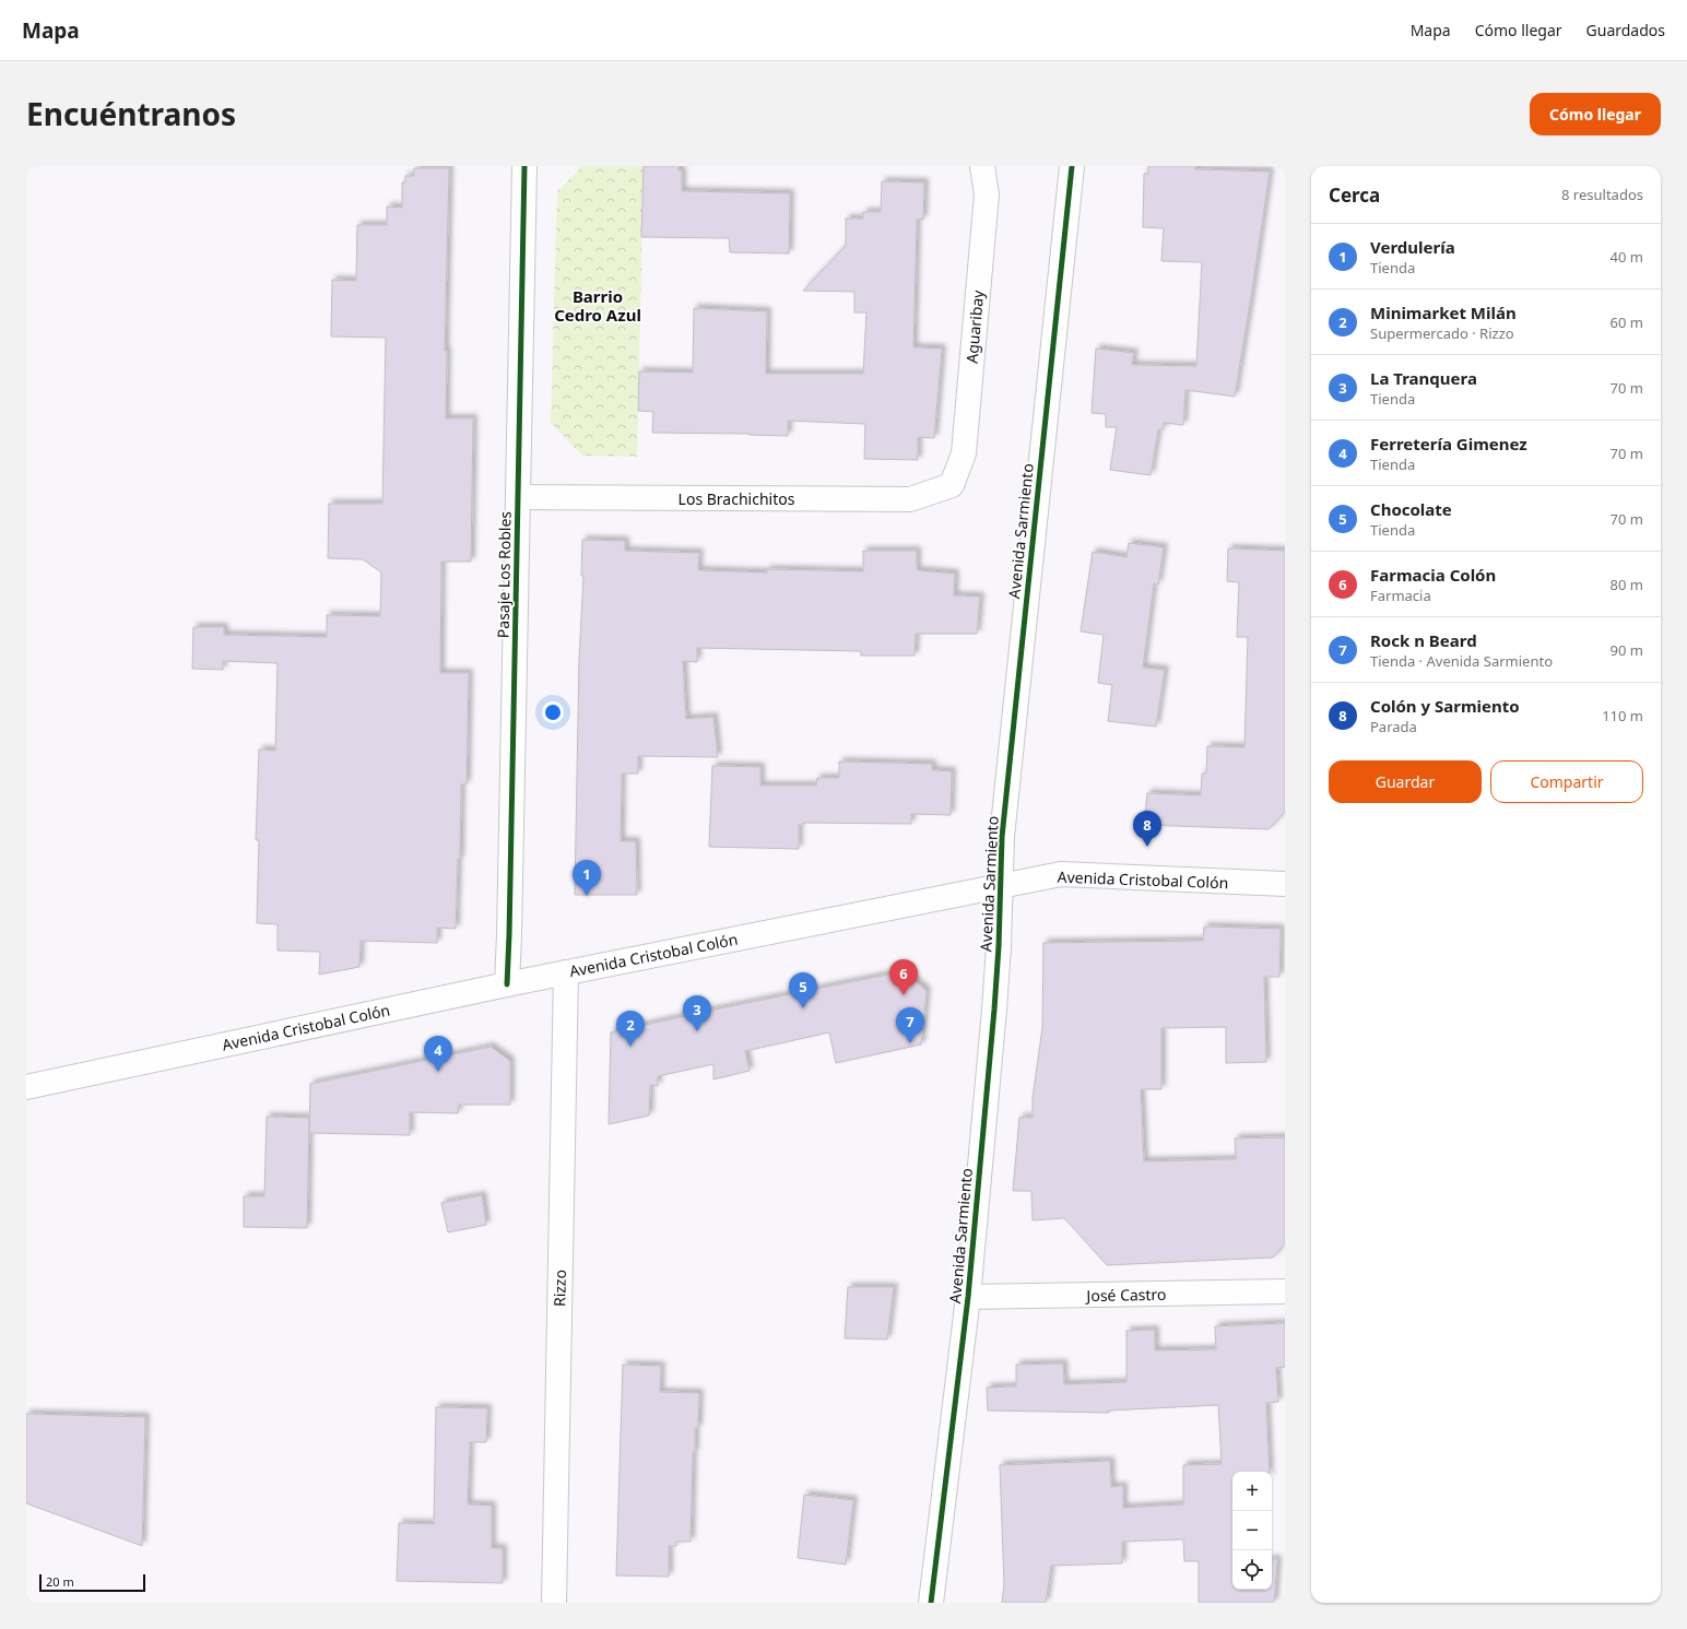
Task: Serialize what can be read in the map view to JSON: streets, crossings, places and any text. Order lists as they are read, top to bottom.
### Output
{
  "streets": {
    "street": [
      "Aguaribay",
      "Los Brachichitos",
      "Avenida Sarmiento",
      "Pasaje Los Robles",
      "Avenida Cristobal Colón",
      "Rizzo",
      "José Castro"
    ]
  },
  "crossings": [
    ["Aguaribay", "Los Brachichitos"],
    ["Los Brachichitos", "Pasaje Los Robles"],
    ["Avenida Sarmiento", "Avenida Cristobal Colón"],
    ["Avenida Sarmiento", "José Castro"],
    ["Pasaje Los Robles", "Avenida Cristobal Colón"],
    ["Avenida Cristobal Colón", "Rizzo"]
  ],
  "districts": ["Barrio Cedro Azul"],
  "scale_bar": "20 m",
  "page": {
    "header": "Mapa",
    "nav": ["Mapa", "Cómo llegar", "Guardados"],
    "title": "Encuéntranos",
    "buttons": [
      "Cómo llegar",
      ["Guardar", "Compartir"]
    ],
    "heading": ["Cerca", "8 resultados"],
    "list": [
      {
        "mark": "1",
        "name": "Verdulería",
        "note": "Tienda",
        "value": "40 m"
      },
      {
        "mark": "2",
        "name": "Minimarket Milán",
        "note": "Supermercado · Rizzo",
        "value": "60 m"
      },
      {
        "mark": "3",
        "name": "La Tranquera",
        "note": "Tienda",
        "value": "70 m"
      },
      {
        "mark": "4",
        "name": "Ferretería Gimenez",
        "note": "Tienda",
        "value": "70 m"
      },
      {
        "mark": "5",
        "name": "Chocolate",
        "note": "Tienda",
        "value": "70 m"
      },
      {
        "mark": "6",
        "name": "Farmacia Colón",
        "note": "Farmacia",
        "value": "80 m"
      },
      {
        "mark": "7",
        "name": "Rock n Beard",
        "note": "Tienda · Avenida Sarmiento",
        "value": "90 m"
      },
      {
        "mark": "8",
        "name": "Colón y Sarmiento",
        "note": "Parada",
        "value": "110 m"
      }
    ],
    "pins": [
      "8",
      "1",
      "6",
      "5",
      "3",
      "7",
      "2",
      "4"
    ],
    "map_buttons": ["+", "−"],
    "scale": "20 m"
  }
}
